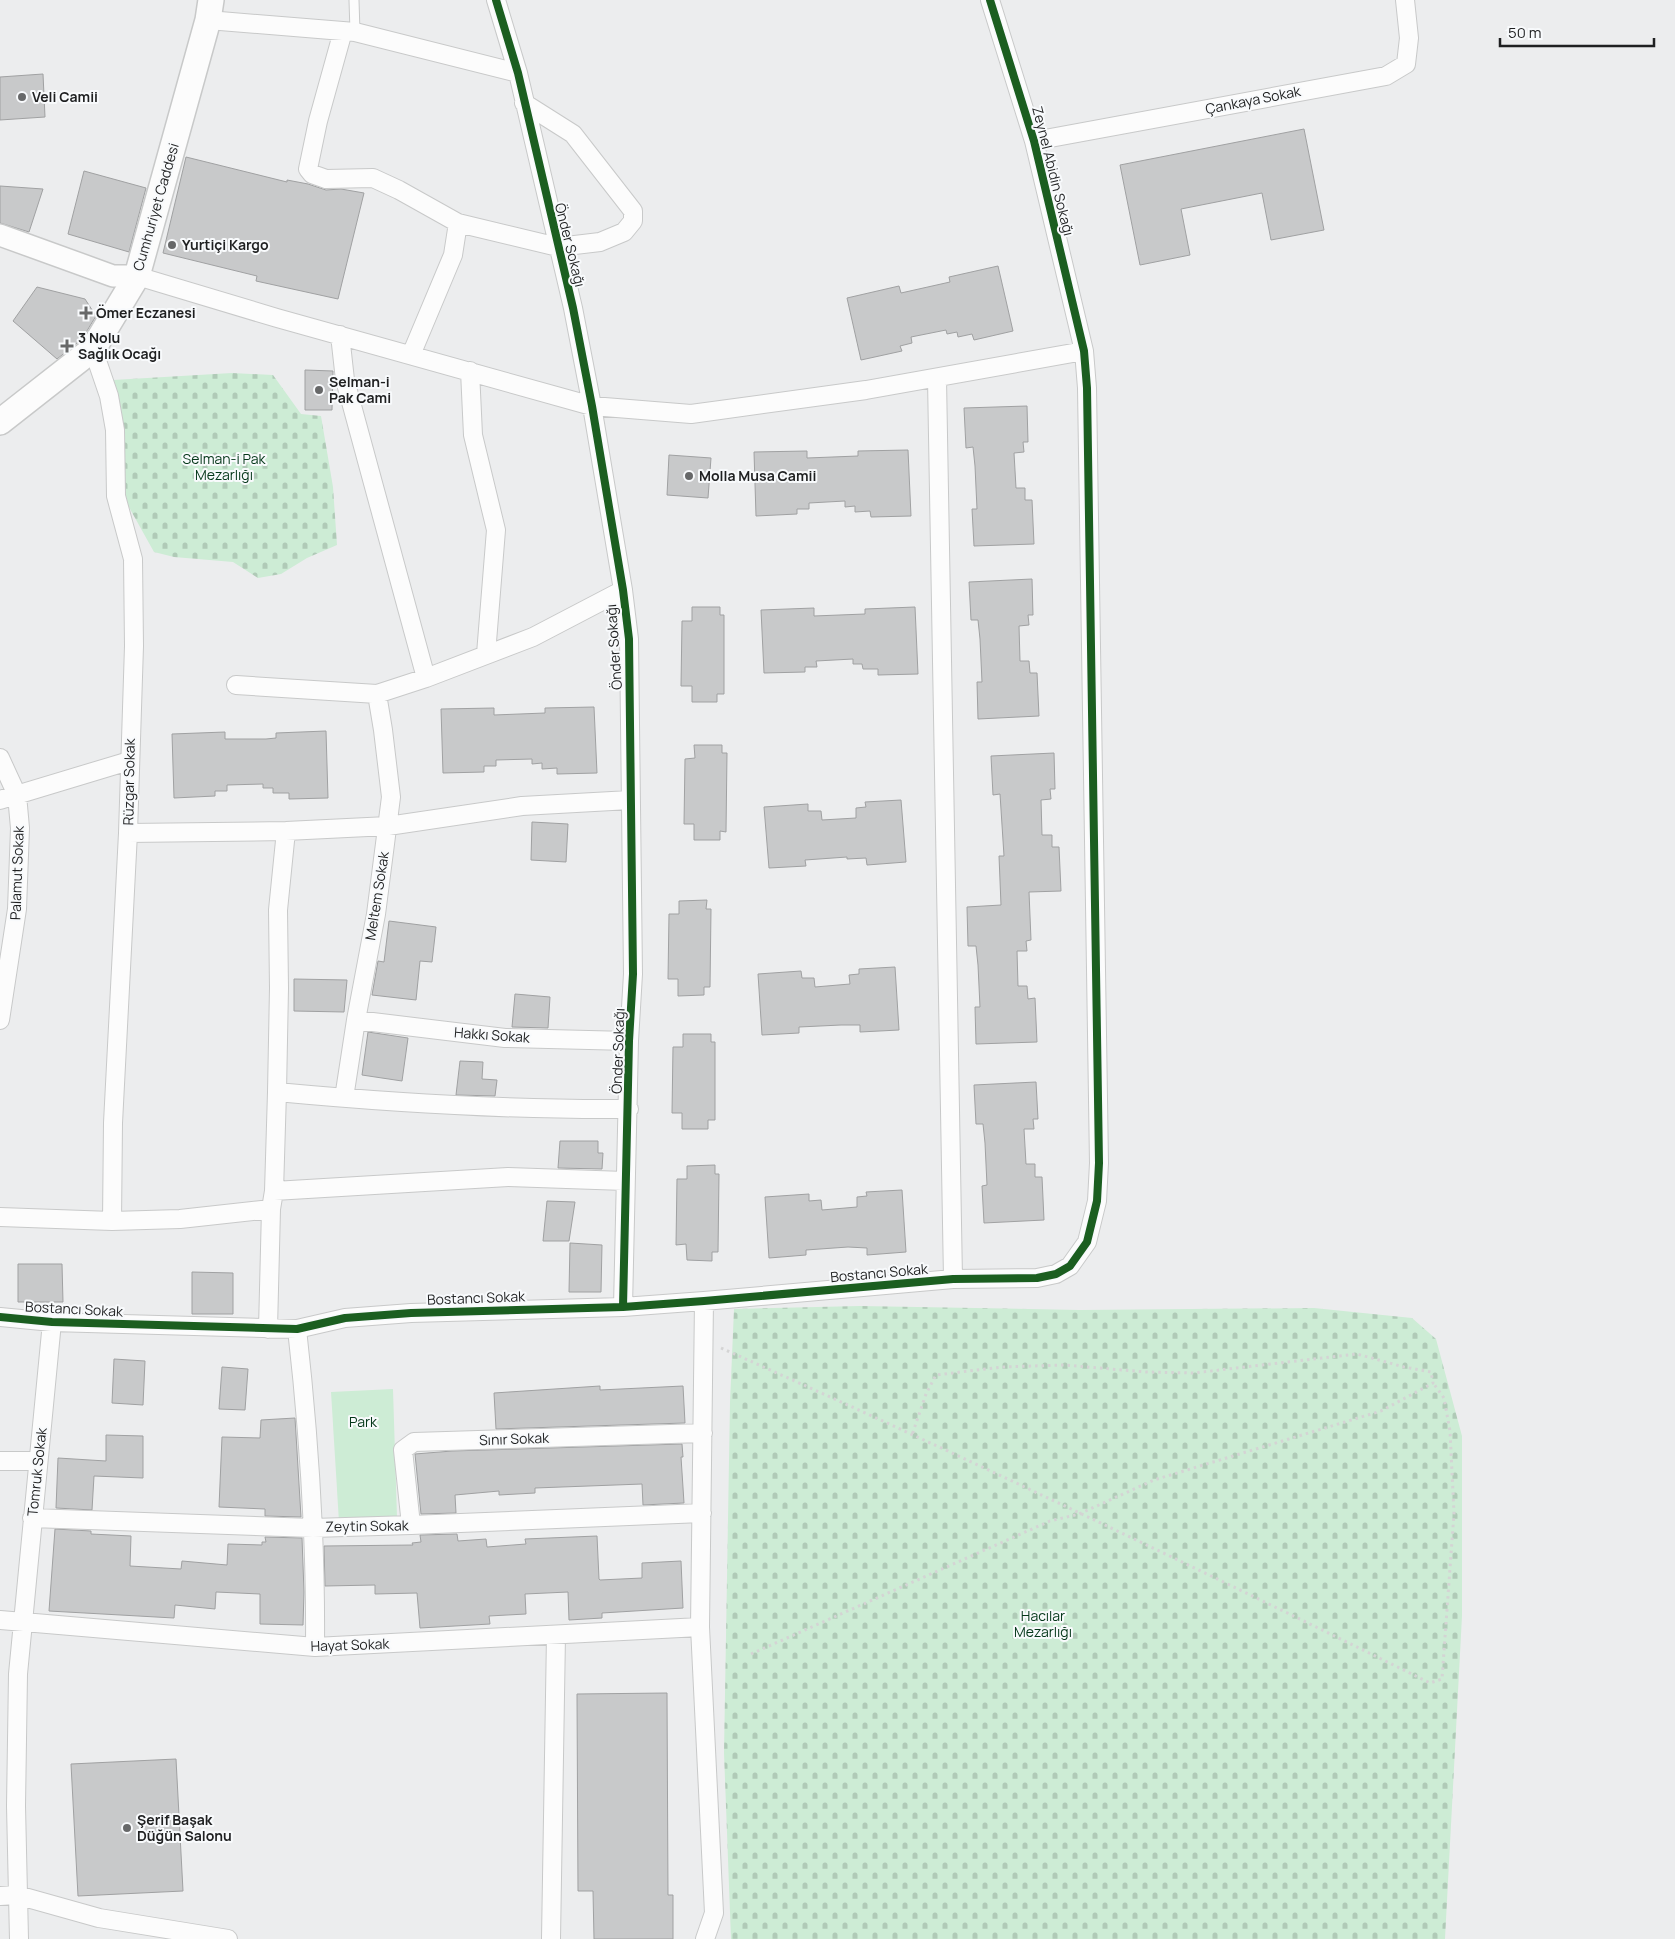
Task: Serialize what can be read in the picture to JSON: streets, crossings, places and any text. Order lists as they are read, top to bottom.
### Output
{
  "streets": {
    "main road": ["Cumhuriyet Caddesi"],
    "street": [
      "Çankaya Sokak",
      "Zeynel Abidin Sokağı",
      "Önder Sokağı",
      "Rüzgar Sokak",
      "Palamut Sokak",
      "Meltem Sokak",
      "Hakkı Sokak",
      "Bostancı Sokak",
      "Sınır Sokak",
      "Tomruk Sokak",
      "Zeytin Sokak",
      "Hayat Sokak"
    ]
  },
  "crossings": [
    ["Çankaya Sokak", "Zeynel Abidin Sokağı"],
    ["Zeynel Abidin Sokağı", "Bostancı Sokak"],
    ["Cumhuriyet Caddesi", "Rüzgar Sokak"],
    ["Önder Sokağı", "Hakkı Sokak"],
    ["Önder Sokağı", "Bostancı Sokak"],
    ["Meltem Sokak", "Hakkı Sokak"],
    ["Bostancı Sokak", "Tomruk Sokak"],
    ["Sınır Sokak", "Zeytin Sokak"],
    ["Tomruk Sokak", "Zeytin Sokak"],
    ["Tomruk Sokak", "Hayat Sokak"]
  ],
  "parks": ["Selman-i Pak Mezarlığı", "Park", "Hacılar Mezarlığı"],
  "places": {
    "other": [
      "Veli Camii",
      "Yurtiçi Kargo",
      "Selman-i Pak Cami",
      "Molla Musa Camii",
      "Şerif Başak Düğün Salonu"
    ],
    "health": ["Ömer Eczanesi", "3 Nolu Sağlık Ocağı"]
  },
  "scale_bar": "50 m"
}
